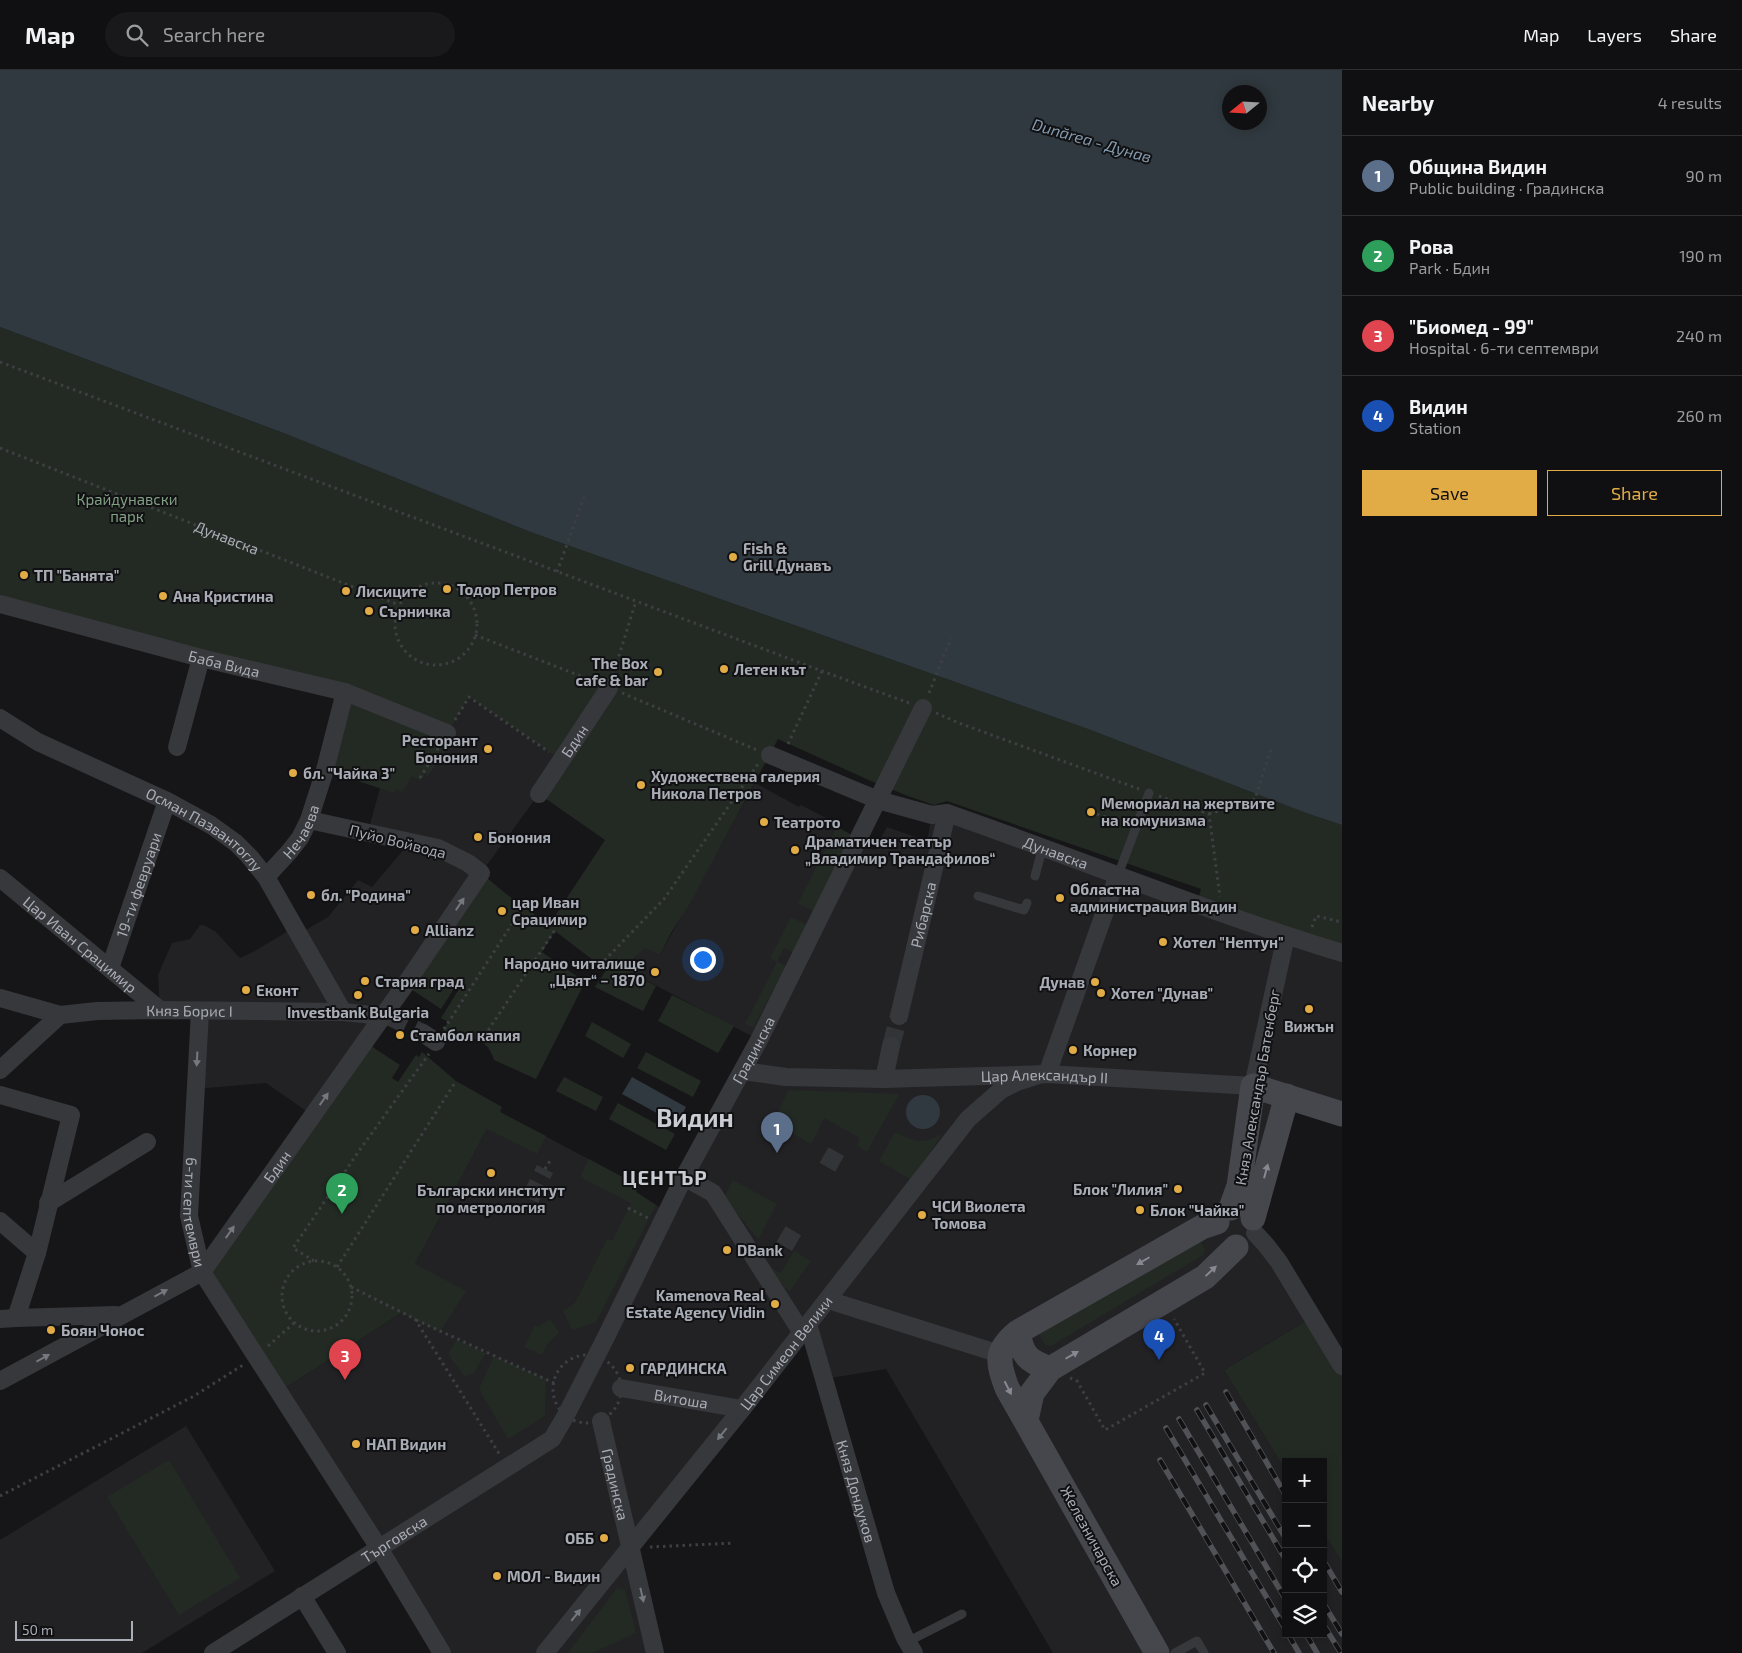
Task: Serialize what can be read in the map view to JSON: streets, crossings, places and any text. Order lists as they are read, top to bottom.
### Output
{
  "streets": {
    "street": [
      "Дунавска",
      "Баба Вида",
      "Бдин",
      "Нечаева",
      "Осман Пазвантоглу",
      "Пуйо Войвода",
      "19-ти февруари",
      "Рибарска",
      "Цар Иван Срацимир",
      "Княз Борис I",
      "Градинска",
      "Цар Александър II",
      "Княз Александър Батенберг",
      "6-ти септември",
      "Цар Симеон Велики",
      "Витоша",
      "Княз Дондуков",
      "Железничарска",
      "Търговска"
    ]
  },
  "crossings": [
    ["Дунавска", "Рибарска"],
    ["Дунавска", "Градинска"],
    ["Дунавска", "Княз Александър Батенберг"],
    ["Баба Вида", "Нечаева"],
    ["Бдин", "Пуйо Войвода"],
    ["Бдин", "Княз Борис I"],
    ["Бдин", "6-ти септември"],
    ["Нечаева", "Осман Пазвантоглу"],
    ["Нечаева", "Пуйо Войвода"],
    ["Осман Пазвантоглу", "19-ти февруари"],
    ["Осман Пазвантоглу", "Княз Борис I"],
    ["19-ти февруари", "Цар Иван Срацимир"],
    ["Цар Иван Срацимир", "Княз Борис I"],
    ["Княз Борис I", "6-ти септември"],
    ["Градинска", "Цар Александър II"],
    ["Градинска", "Цар Симеон Велики"],
    ["Градинска", "Княз Дондуков"],
    ["Градинска", "Търговска"],
    ["Цар Александър II", "Княз Александър Батенберг"],
    ["Цар Александър II", "Цар Симеон Велики"],
    ["Княз Александър Батенберг", "Железничарска"],
    ["6-ти септември", "Търговска"],
    ["Цар Симеон Велики", "Витоша"],
    ["Цар Симеон Велики", "Княз Дондуков"]
  ],
  "one_way": ["Бдин", "6-ти септември"],
  "districts": ["Видин", "ЦЕНТЪР"],
  "water": ["Dunărea - Дунав"],
  "parks": ["Крайдунавски парк"],
  "places": [
    "Fish & Grill Дунавъ",
    "ТП \"Банята\"",
    "Тодор Петров",
    "Лисиците",
    "Ана Кристина",
    "Сърничка",
    "Летен кът",
    "The Box cafe & bar",
    "Ресторант Бонония",
    "бл. \"Чайка 3\"",
    "Художествена галерия Никола Петров",
    "Мемориал на жертвите на комунизма",
    "Театрото",
    "Бонония",
    "Драматичен театър „Владимир Трандафилов“",
    "бл. \"Родина\"",
    "Областна администрация Видин",
    "цар Иван Срацимир",
    "Allianz",
    "Хотел \"Нептун\"",
    "Народно читалище „Цвят“ – 1870",
    "Стария град",
    "Дунав",
    "Еконт",
    "Хотел \"Дунав\"",
    "Investbank Bulgaria",
    "Вижън",
    "Стамбол капия",
    "Корнер",
    "Български институт по метрология",
    "Блок \"Лилия\"",
    "Блок \"Чайка\"",
    "ЧСИ Виолета Томова",
    "DBank",
    "Kamenova Real Estate Agency Vidin",
    "Боян Чонос",
    "ГАРДИНСКА",
    "НАП Видин",
    "ОББ",
    "МОЛ - Видин"
  ],
  "scale_bar": "50 m",
  "north": "left",
  "page": {
    "header": "Map",
    "search": "Search here",
    "nav": ["Map", "Layers", "Share"],
    "heading": ["Nearby", "4 results"],
    "list": [
      {
        "mark": "1",
        "name": "Община Видин",
        "note": "Public building · Градинска",
        "value": "90 m"
      },
      {
        "mark": "2",
        "name": "Рова",
        "note": "Park · Бдин",
        "value": "190 m"
      },
      {
        "mark": "3",
        "name": "\"Биомед - 99\"",
        "note": "Hospital · 6-ти септември",
        "value": "240 m"
      },
      {
        "mark": "4",
        "name": "Видин",
        "note": "Station",
        "value": "260 m"
      }
    ],
    "buttons": ["Save", "Share"],
    "pins": [
      "1",
      "2",
      "4",
      "3"
    ],
    "map_buttons": ["+", "−"],
    "scale": "50 m"
  }
}
